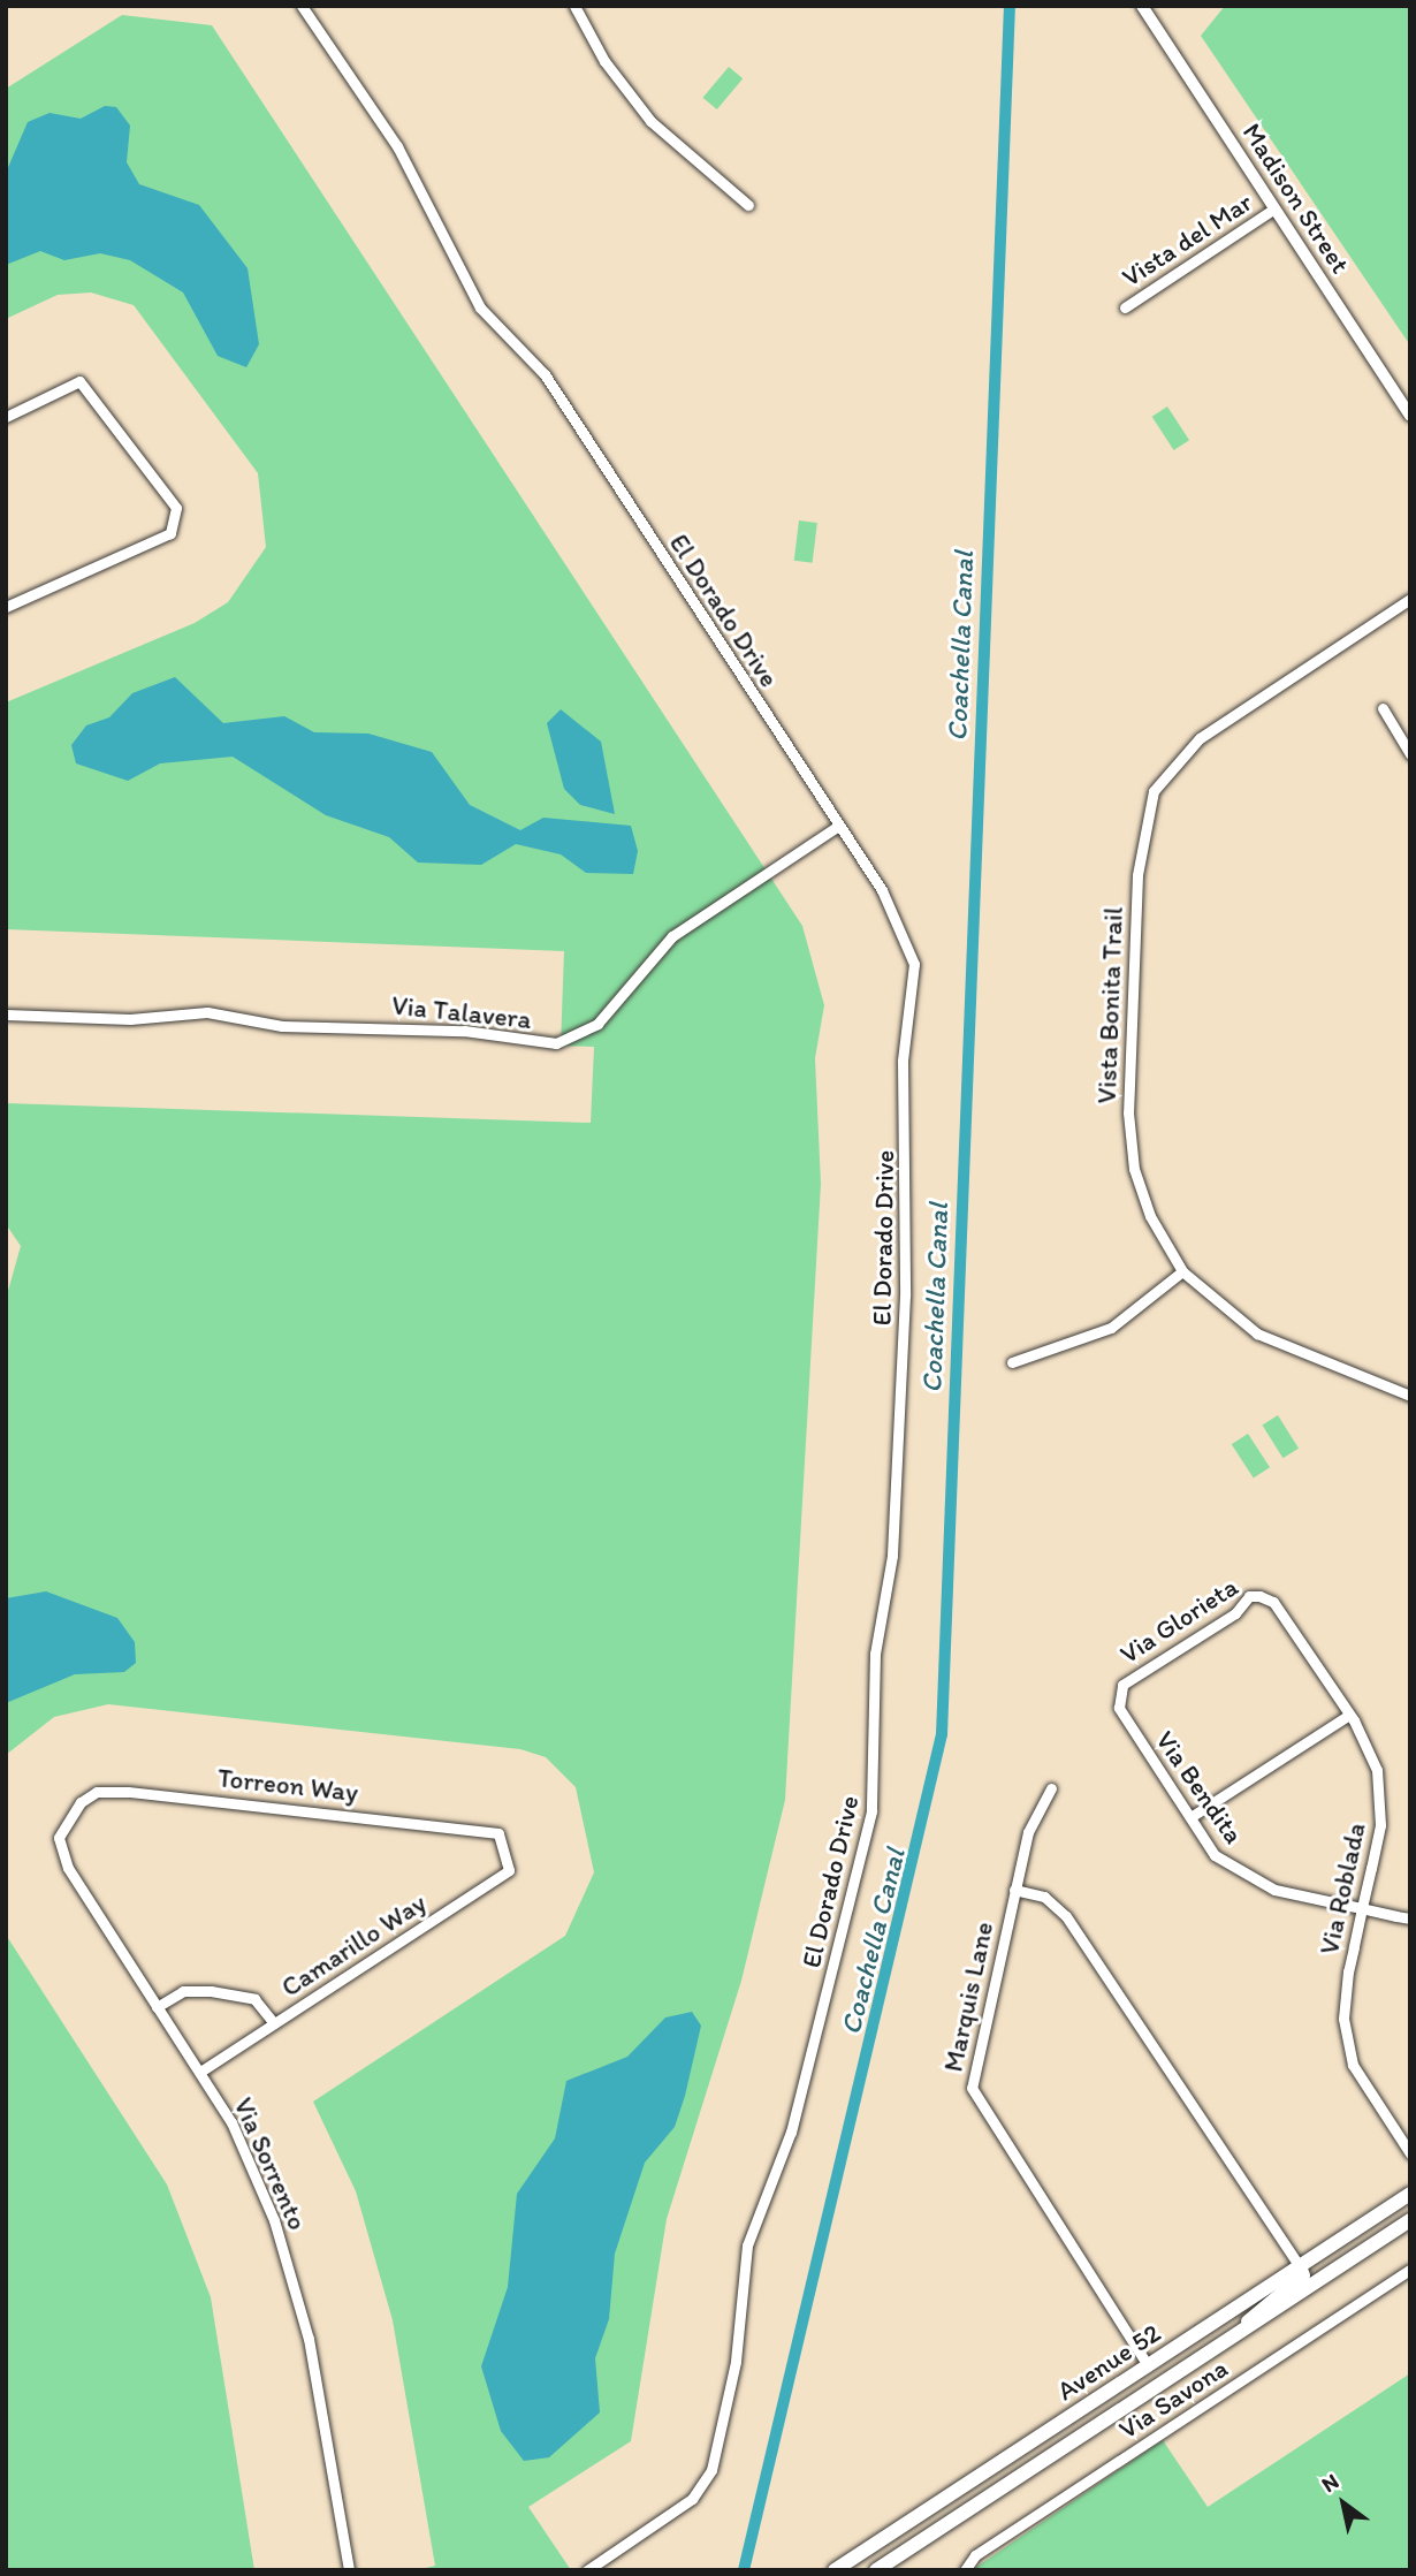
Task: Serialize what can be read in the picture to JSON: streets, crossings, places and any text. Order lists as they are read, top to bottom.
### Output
{
  "streets": {
    "main road": ["Avenue 52"],
    "street": [
      "Madison Street",
      "Vista del Mar",
      "El Dorado Drive",
      "Vista Bonita Trail",
      "Via Talavera",
      "Via Glorieta",
      "Torreon Way",
      "Via Bendita",
      "Via Roblada",
      "Camarillo Way",
      "Marquis Lane",
      "Via Sorrento",
      "Via Savona"
    ]
  },
  "crossings": [
    ["Madison Street", "Vista del Mar"],
    ["El Dorado Drive", "Via Talavera"],
    ["Via Glorieta", "Via Bendita"],
    ["Via Glorieta", "Via Roblada"],
    ["Torreon Way", "Camarillo Way"],
    ["Torreon Way", "Via Sorrento"],
    ["Via Bendita", "Via Roblada"],
    ["Camarillo Way", "Via Sorrento"],
    ["Marquis Lane", "Avenue 52"]
  ],
  "water": ["Coachella Canal"],
  "north": "top left"
}
